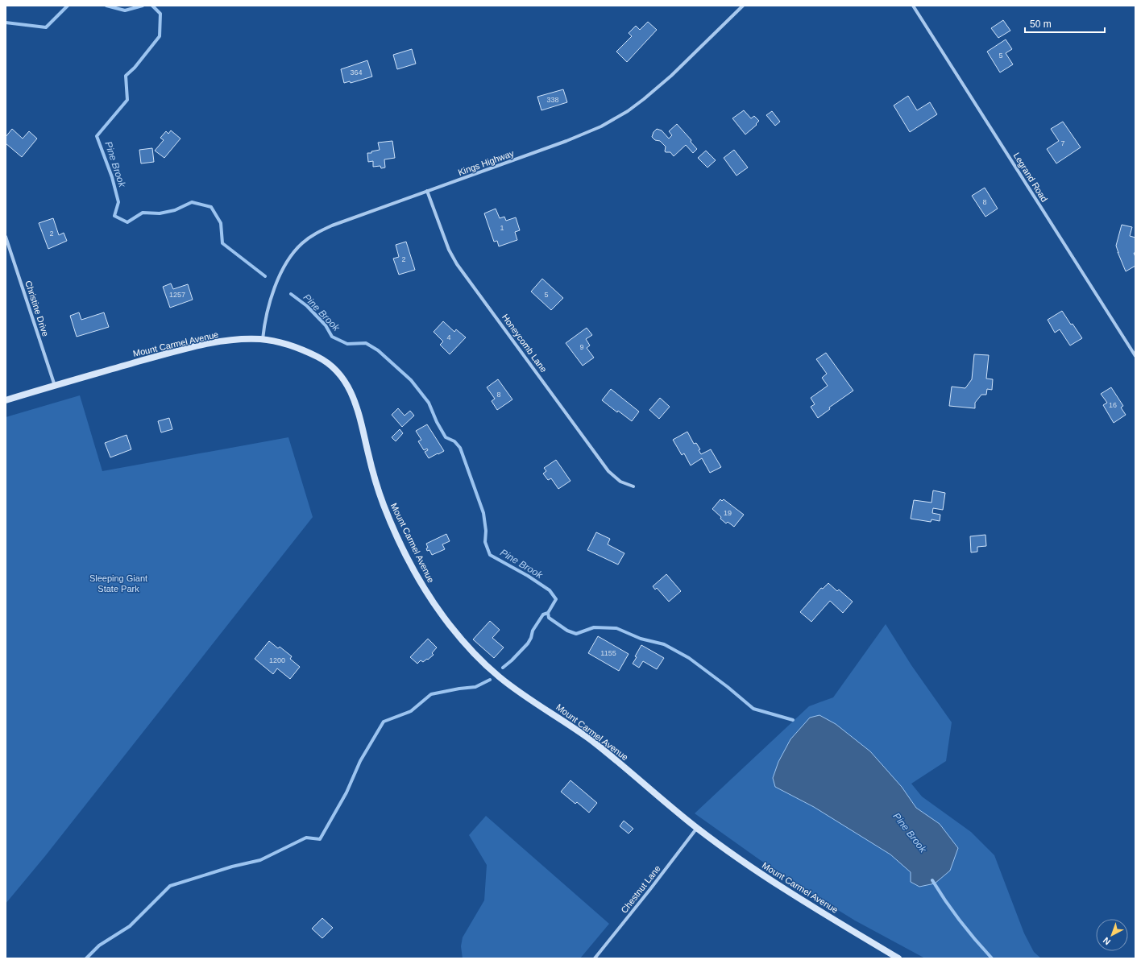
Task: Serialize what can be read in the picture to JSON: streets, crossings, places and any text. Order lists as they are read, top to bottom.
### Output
{
  "streets": {
    "main road": ["Mount Carmel Avenue"],
    "street": [
      "Kings Highway",
      "Legrand Road",
      "Christine Drive",
      "Honeycomb Lane",
      "Chestnut Lane"
    ]
  },
  "crossings": [
    ["Kings Highway", "Honeycomb Lane"],
    ["Kings Highway", "Mount Carmel Avenue"],
    ["Christine Drive", "Mount Carmel Avenue"],
    ["Mount Carmel Avenue", "Chestnut Lane"]
  ],
  "water": ["Pine Brook"],
  "parks": ["Sleeping Giant State Park"],
  "house_numbers": [
    "5",
    "364",
    "338",
    "7",
    "8",
    "1",
    "2",
    "2",
    "1257",
    "5",
    "4",
    "9",
    "8",
    "16",
    "19",
    "1155",
    "1200"
  ],
  "scale_bar": "50 m",
  "north": "bottom left"
}
